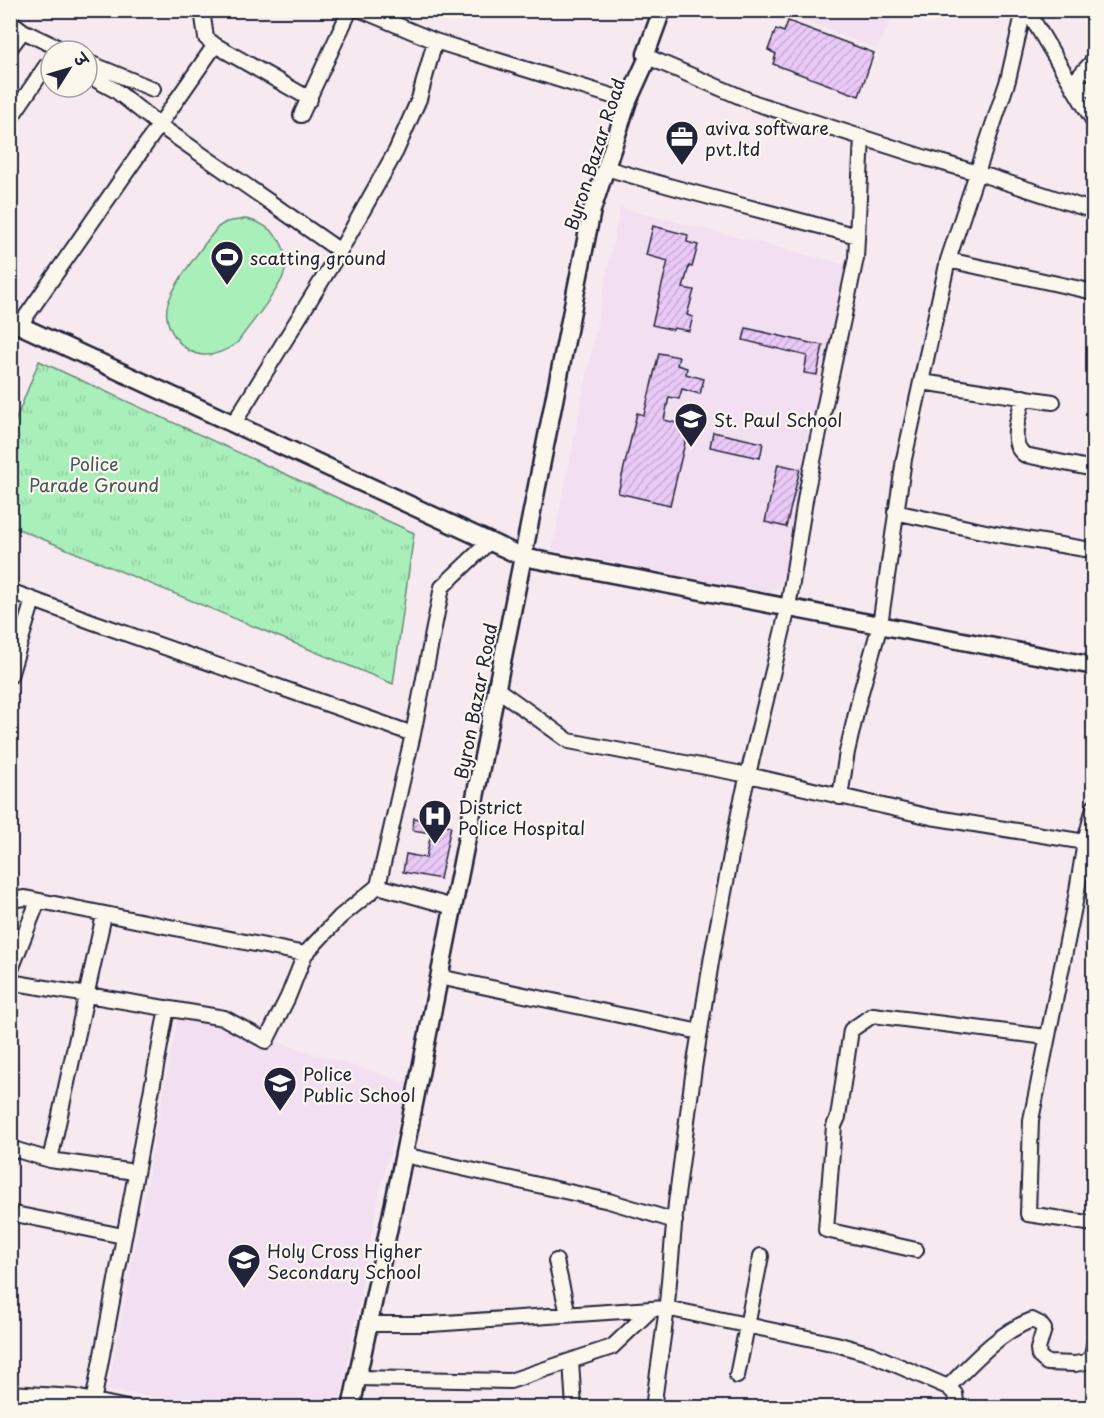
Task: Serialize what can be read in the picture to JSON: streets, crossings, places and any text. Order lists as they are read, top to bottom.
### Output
{
  "streets": {
    "street": ["Byron Bazar Road"]
  },
  "parks": ["Police Parade Ground"],
  "places": {
    "office": ["aviva software pvt.ltd"],
    "sports": ["scatting ground"],
    "school or university": ["St. Paul School", "Police Public School", "Holy Cross Higher Secondary School"],
    "hospital": ["District Police Hospital"]
  },
  "north": "top right"
}
